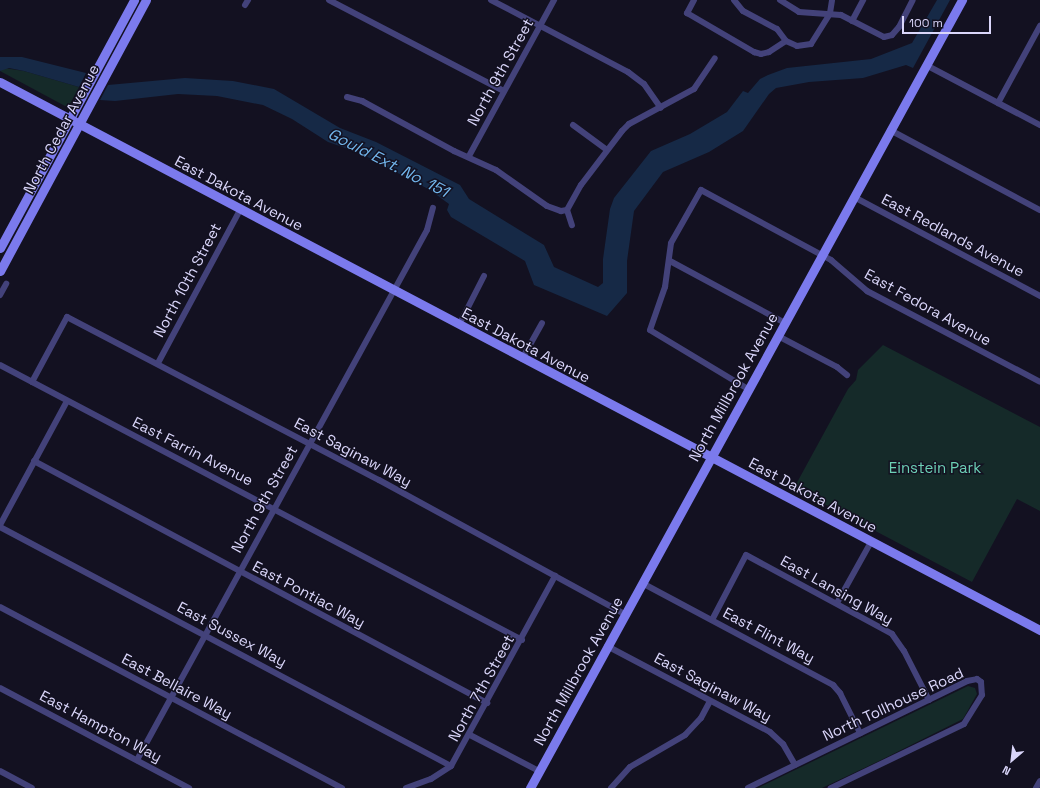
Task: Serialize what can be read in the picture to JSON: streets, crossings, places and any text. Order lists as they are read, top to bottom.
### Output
{
  "streets": {
    "street": [
      "North 9th Street",
      "North Cedar Avenue",
      "East Dakota Avenue",
      "East Redlands Avenue",
      "North 10th Street",
      "East Fedora Avenue",
      "North Millbrook Avenue",
      "East Farrin Avenue",
      "East Saginaw Way",
      "East Lansing Way",
      "East Pontiac Way",
      "East Sussex Way",
      "East Flint Way",
      "East Bellaire Way",
      "North 7th Street",
      "North Tollhouse Road",
      "East Hampton Way"
    ]
  },
  "crossings": [
    ["North 9th Street", "East Dakota Avenue"],
    ["North 9th Street", "East Farrin Avenue"],
    ["North 9th Street", "East Saginaw Way"],
    ["North 9th Street", "East Pontiac Way"],
    ["North 9th Street", "East Sussex Way"],
    ["North 9th Street", "East Bellaire Way"],
    ["North 9th Street", "East Hampton Way"],
    ["North Cedar Avenue", "East Dakota Avenue"],
    ["East Dakota Avenue", "North 10th Street"],
    ["East Dakota Avenue", "North Millbrook Avenue"],
    ["East Redlands Avenue", "North Millbrook Avenue"],
    ["North 10th Street", "East Saginaw Way"],
    ["East Fedora Avenue", "North Millbrook Avenue"],
    ["North Millbrook Avenue", "East Saginaw Way"],
    ["North Millbrook Avenue", "East Flint Way"],
    ["East Farrin Avenue", "East Saginaw Way"],
    ["East Farrin Avenue", "North 7th Street"],
    ["East Saginaw Way", "North 7th Street"],
    ["East Saginaw Way", "North Tollhouse Road"],
    ["East Lansing Way", "East Flint Way"],
    ["East Lansing Way", "North Tollhouse Road"],
    ["East Pontiac Way", "North 7th Street"],
    ["East Sussex Way", "North 7th Street"],
    ["East Flint Way", "North Tollhouse Road"]
  ],
  "water": ["Gould Ext. No. 151"],
  "parks": ["Einstein Park"],
  "scale_bar": "100 m",
  "north": "bottom left"
}
